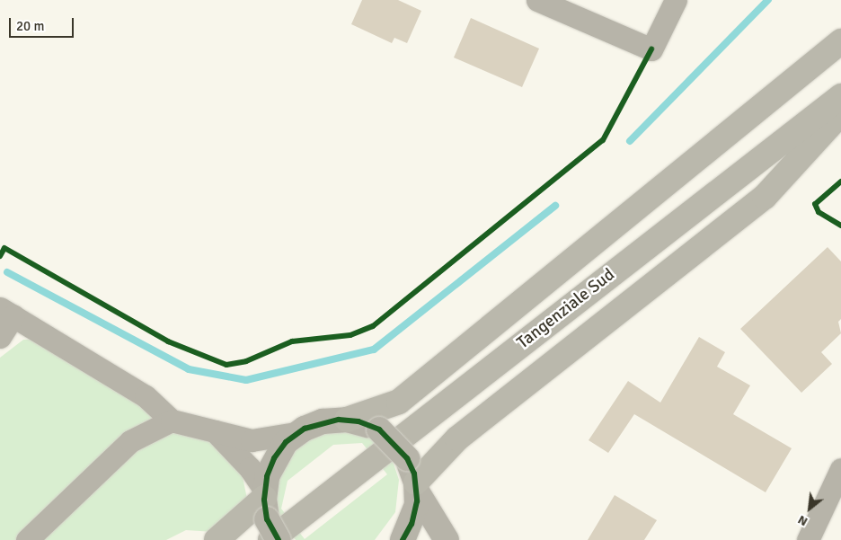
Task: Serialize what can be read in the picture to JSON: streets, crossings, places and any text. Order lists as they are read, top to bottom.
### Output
{
  "streets": {
    "highway": ["Tangenziale Sud"]
  },
  "scale_bar": "20 m",
  "north": "bottom left"
}
